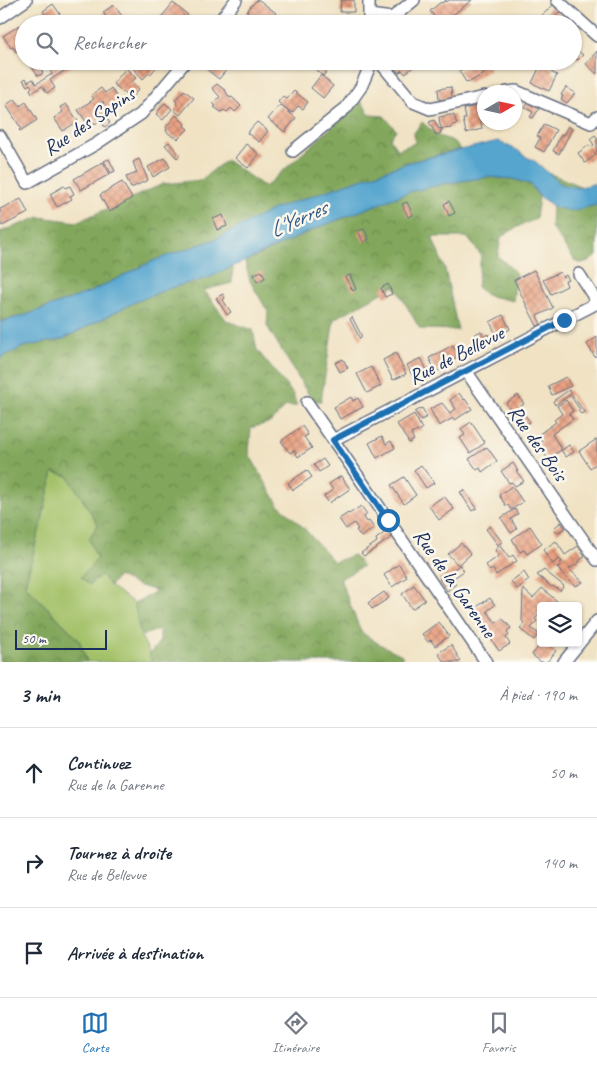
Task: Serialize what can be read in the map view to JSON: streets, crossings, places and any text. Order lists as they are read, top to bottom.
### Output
{
  "streets": {
    "street": [
      "Rue des Sapins",
      "Rue de Bellevue",
      "Rue des Bois",
      "Rue de la Garenne"
    ]
  },
  "crossings": [
    ["Rue de Bellevue", "Rue des Bois"],
    ["Rue de Bellevue", "Rue de la Garenne"]
  ],
  "water": ["L'Yerres"],
  "scale_bar": "50 m",
  "north": "right",
  "page": {
    "search": "Rechercher",
    "scale": "50 m",
    "heading": ["3 min", "À pied · 190 m"],
    "list": [
      ["Continuez", "Rue de la Garenne", "50 m"],
      ["Tournez à droite", "Rue de Bellevue", "140 m"],
      "Arrivée à destination"
    ],
    "nav": ["Carte", "Itinéraire", "Favoris"]
  }
}
